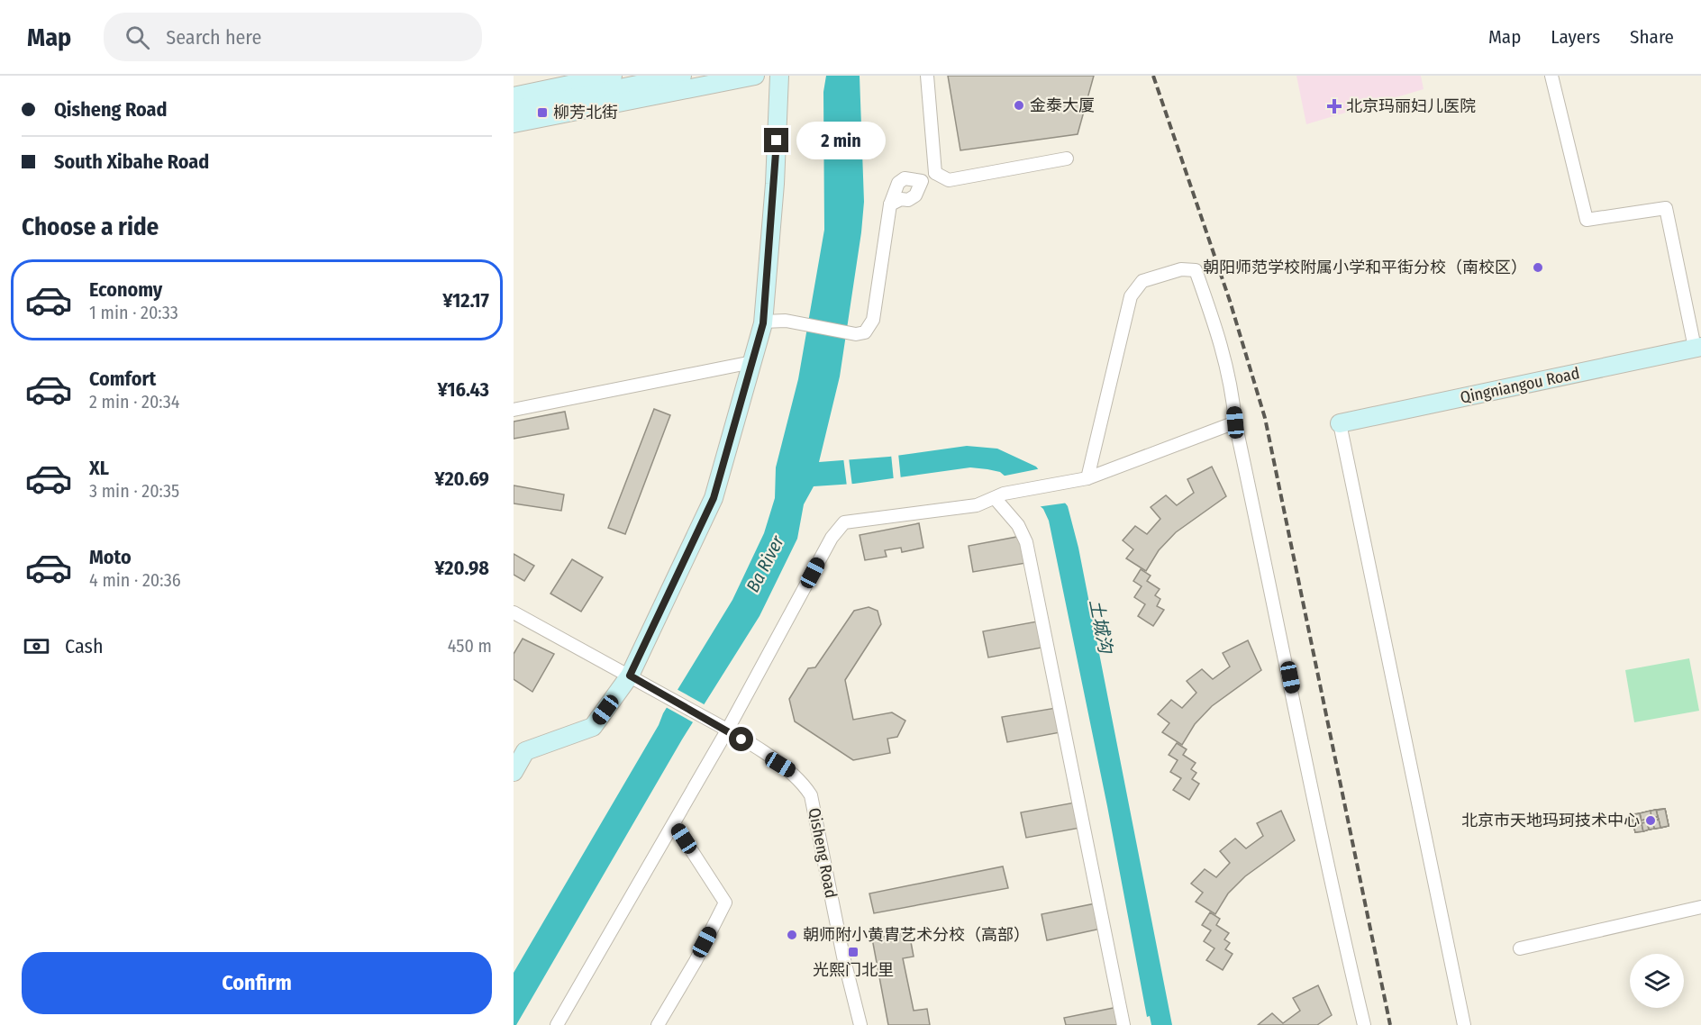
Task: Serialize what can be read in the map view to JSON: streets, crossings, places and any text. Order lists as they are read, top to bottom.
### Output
{
  "streets": {
    "street": ["Qingniangou Road", "Qisheng Road"]
  },
  "water": ["Ba River", "土城沟"],
  "places": {
    "other": [
      "金泰大厦",
      "朝阳师范学校附属小学和平街分校（南校区）",
      "北京市天地玛珂技术中心",
      "朝师附小黄胄艺术分校（高部）"
    ],
    "health": ["北京玛丽妇儿医院"],
    "transit": ["柳芳北街", "光熙门北里"]
  },
  "page": {
    "header": "Map",
    "search": "Search here",
    "nav": ["Map", "Layers", "Share"],
    "banner": ["Qisheng Road", "South Xibahe Road"],
    "bubble": "2 min",
    "heading": "Choose a ride",
    "list": [
      {
        "name": "Economy",
        "note": "1 min · 20:33",
        "value": "¥12.17"
      },
      {
        "name": "Comfort",
        "note": "2 min · 20:34",
        "value": "¥16.43"
      },
      {
        "name": "XL",
        "note": "3 min · 20:35",
        "value": "¥20.69"
      },
      {
        "name": "Moto",
        "note": "4 min · 20:36",
        "value": "¥20.98"
      }
    ],
    "pay": ["Cash", "450 m"],
    "buttons": "Confirm"
  }
}
